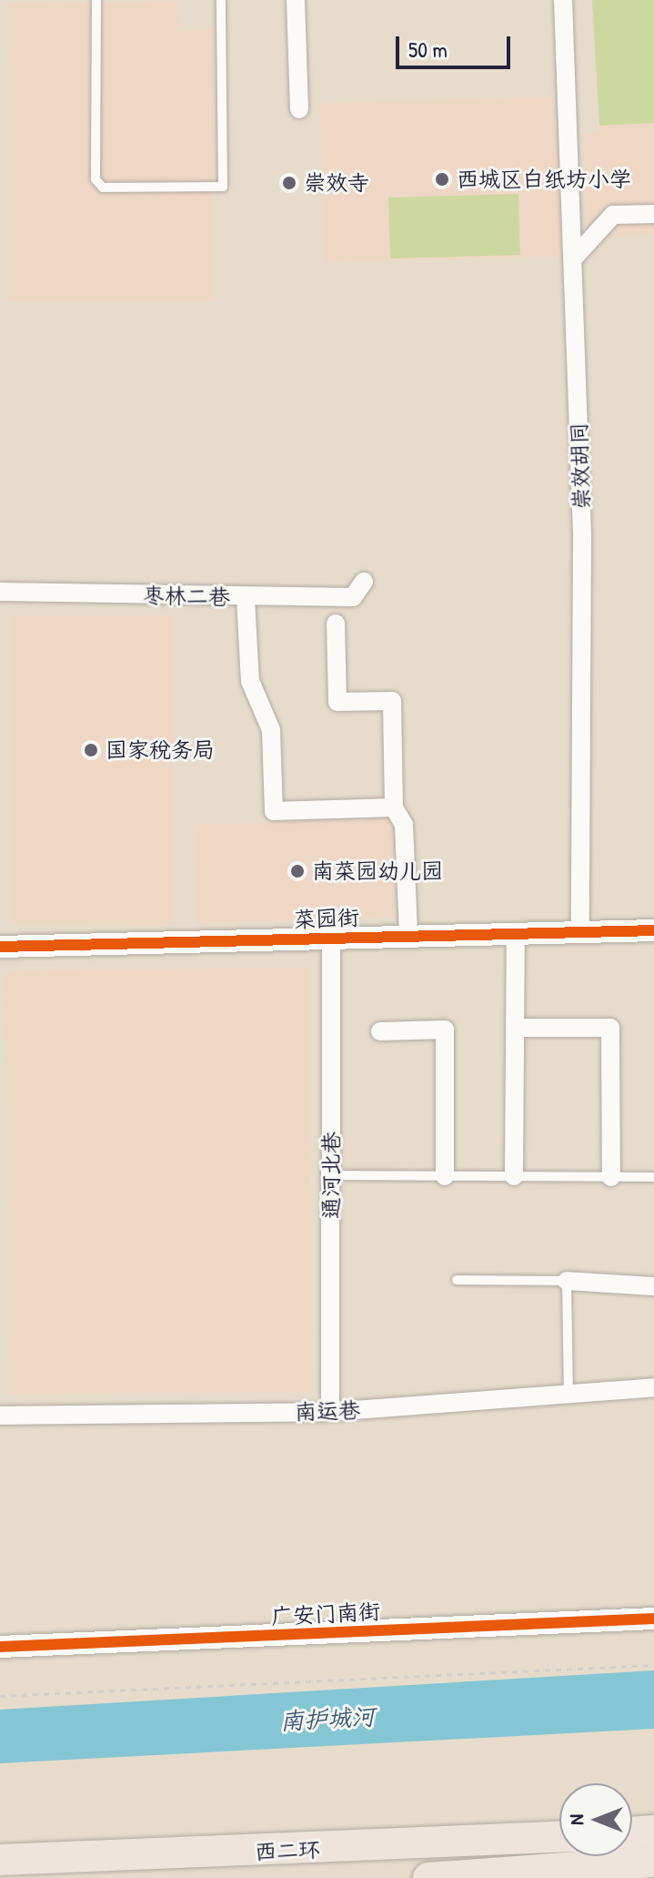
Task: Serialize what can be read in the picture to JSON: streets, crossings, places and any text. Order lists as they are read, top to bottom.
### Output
{
  "streets": {
    "highway": ["西二环"],
    "street": [
      "崇效胡同",
      "枣林二巷",
      "菜园街",
      "通河北巷",
      "南运巷",
      "广安门南街"
    ]
  },
  "crossings": [
    ["崇效胡同", "菜园街"],
    ["菜园街", "通河北巷"],
    ["通河北巷", "南运巷"]
  ],
  "water": ["南护城河"],
  "places": [
    "西城区白纸坊小学",
    "崇效寺",
    "国家税务局",
    "南菜园幼儿园"
  ],
  "scale_bar": "50 m",
  "north": "left"
}
